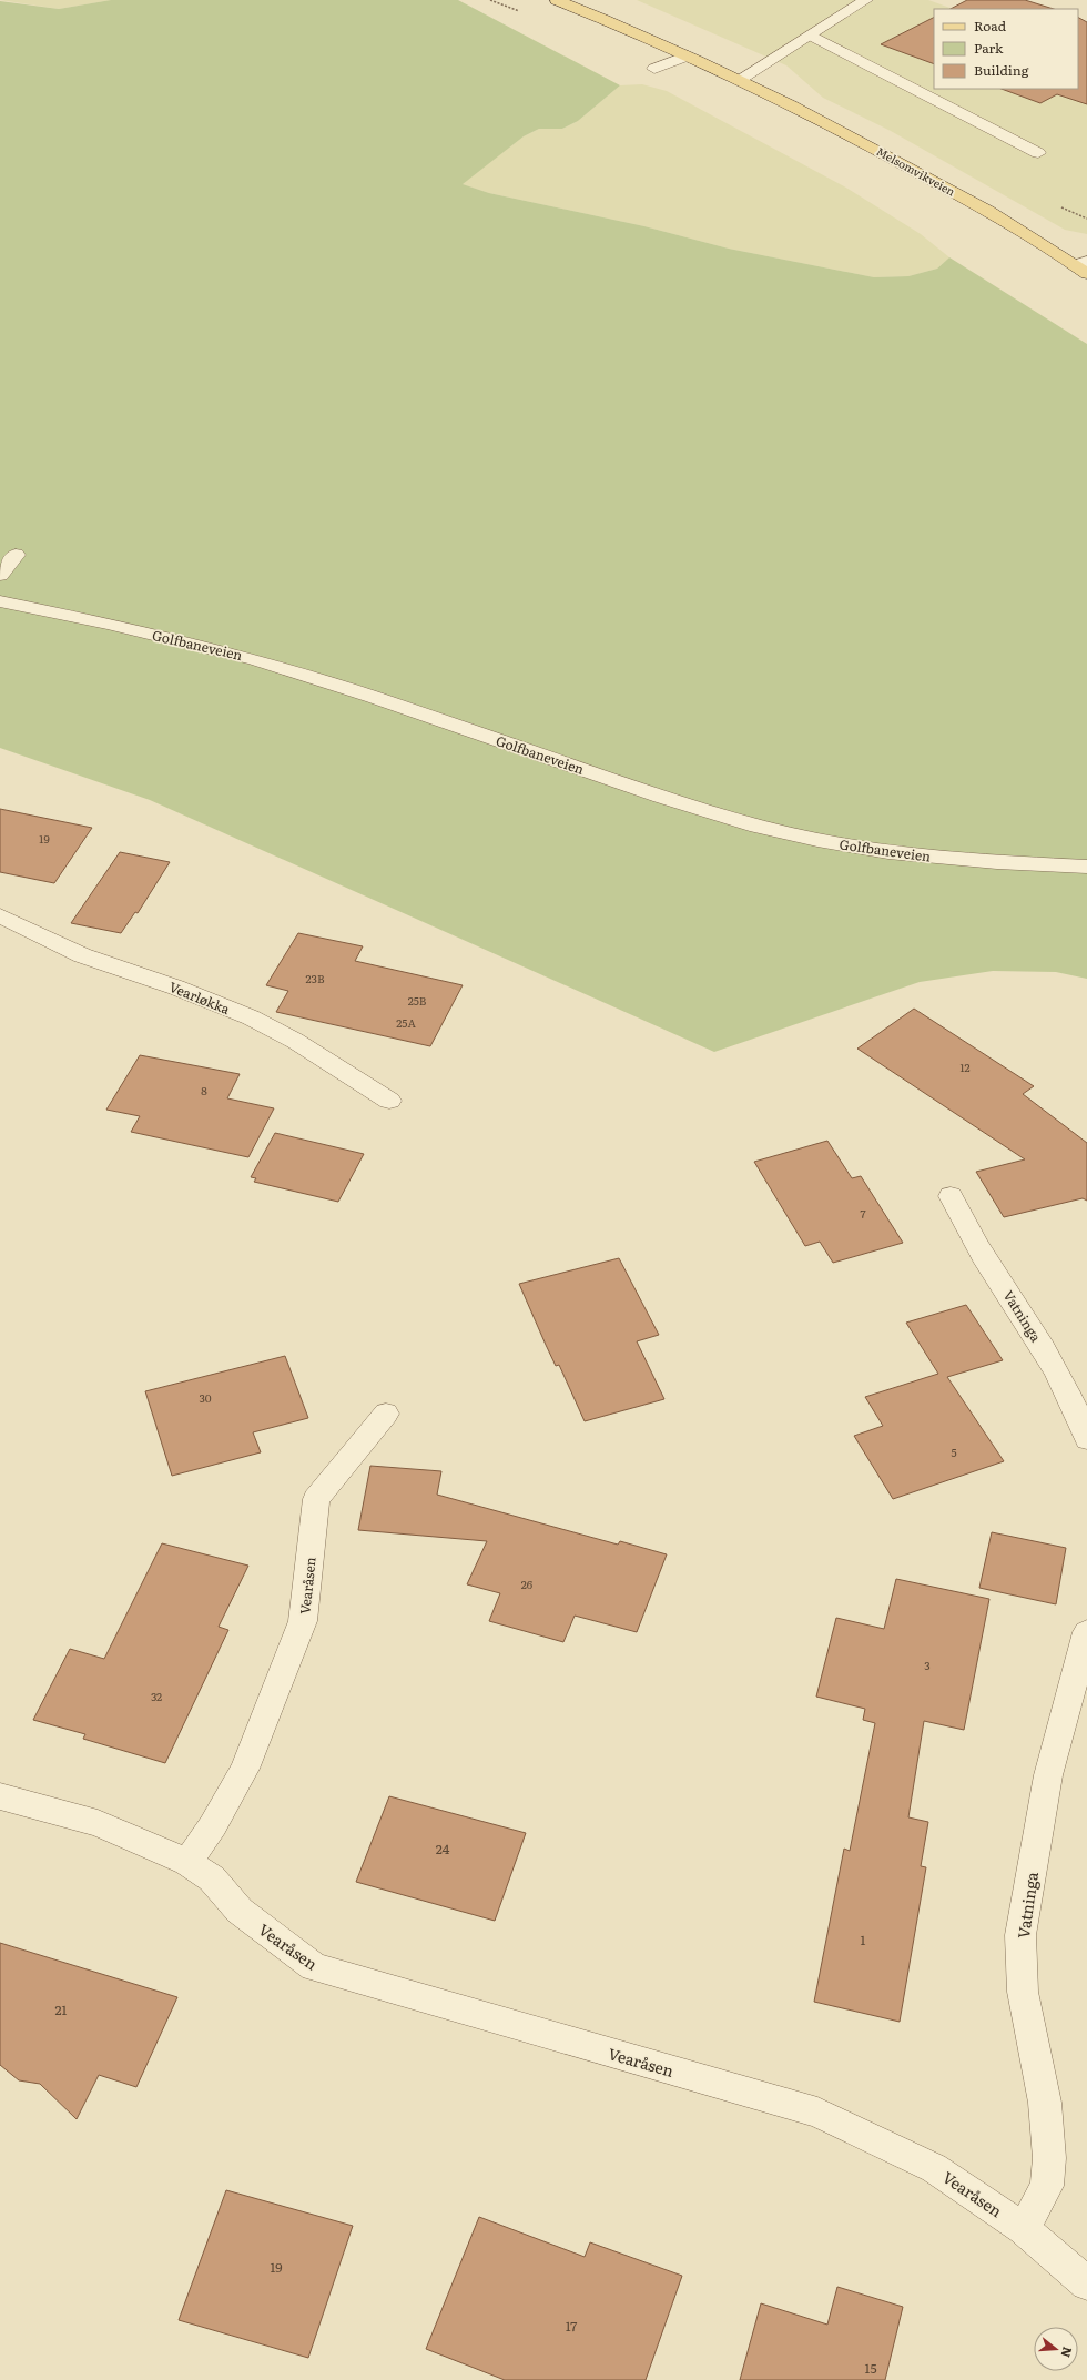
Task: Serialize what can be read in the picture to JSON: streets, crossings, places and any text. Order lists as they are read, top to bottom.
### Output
{
  "streets": {
    "main road": ["Melsomvikveien"],
    "street": [
      "Golfbaneveien",
      "Vearløkka",
      "Vatninga",
      "Vearåsen"
    ]
  },
  "crossings": [
    ["Vatninga", "Vearåsen"]
  ],
  "house_numbers": [
    "19",
    "23B",
    "25B",
    "25A",
    "12",
    "8",
    "7",
    "30",
    "5",
    "26",
    "3",
    "32",
    "24",
    "1",
    "21",
    "19",
    "17",
    "15"
  ],
  "legend": ["Road", "Park", "Building"],
  "north": "right"
}
